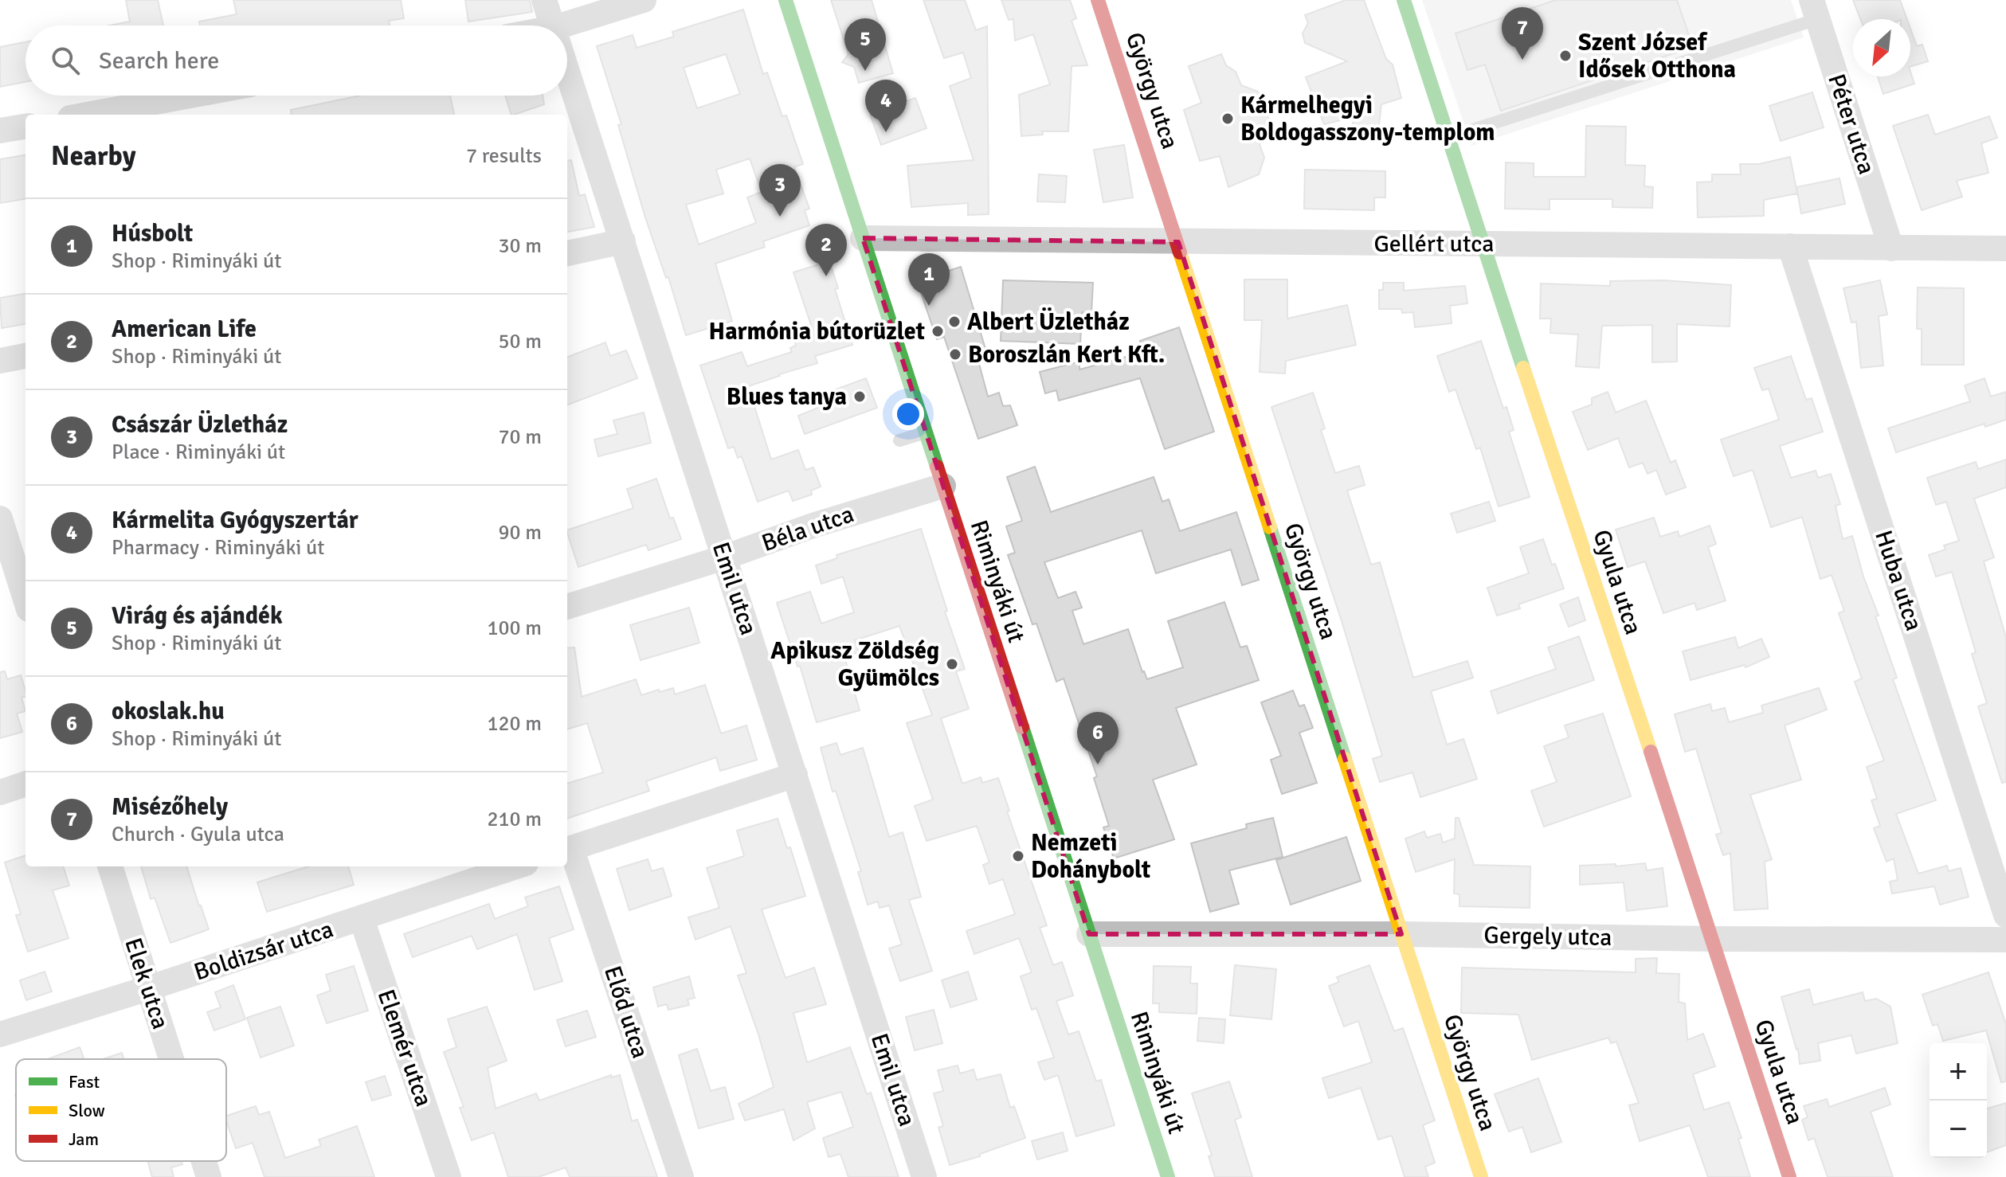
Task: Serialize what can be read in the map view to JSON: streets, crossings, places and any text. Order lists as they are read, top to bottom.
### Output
{
  "streets": {
    "street": [
      "György utca",
      "Péter utca",
      "Gellért utca",
      "Béla utca",
      "Huba utca",
      "Riminyáki út",
      "Gyula utca",
      "Emil utca",
      "Gergely utca",
      "Boldizsár utca",
      "Elek utca",
      "Előd utca",
      "Elemér utca"
    ]
  },
  "crossings": [
    ["György utca", "Gellért utca"],
    ["György utca", "Gergely utca"],
    ["Péter utca", "Gellért utca"],
    ["Gellért utca", "Huba utca"],
    ["Gellért utca", "Riminyáki út"],
    ["Gellért utca", "Gyula utca"],
    ["Béla utca", "Riminyáki út"],
    ["Béla utca", "Emil utca"],
    ["Riminyáki út", "Gergely utca"],
    ["Gyula utca", "Gergely utca"],
    ["Boldizsár utca", "Elek utca"],
    ["Boldizsár utca", "Elemér utca"]
  ],
  "places": [
    "Szent József Idősek Otthona",
    "Kármelhegyi Boldogasszony-templom",
    "Albert Üzletház",
    "Harmónia bútorüzlet",
    "Boroszlán Kert Kft.",
    "Blues tanya",
    "Apikusz Zöldség Gyümölcs",
    "Nemzeti Dohánybolt"
  ],
  "legend": ["Fast", "Slow", "Jam"],
  "north": "bottom left",
  "page": {
    "pins": [
      "7",
      "5",
      "4",
      "3",
      "2",
      "1",
      "6"
    ],
    "search": "Search here",
    "heading": ["Nearby", "7 results"],
    "list": [
      {
        "mark": "1",
        "name": "Húsbolt",
        "note": "Shop · Riminyáki út",
        "value": "30 m"
      },
      {
        "mark": "2",
        "name": "American Life",
        "note": "Shop · Riminyáki út",
        "value": "50 m"
      },
      {
        "mark": "3",
        "name": "Császár Üzletház",
        "note": "Place · Riminyáki út",
        "value": "70 m"
      },
      {
        "mark": "4",
        "name": "Kármelita Gyógyszertár",
        "note": "Pharmacy · Riminyáki út",
        "value": "90 m"
      },
      {
        "mark": "5",
        "name": "Virág és ajándék",
        "note": "Shop · Riminyáki út",
        "value": "100 m"
      },
      {
        "mark": "6",
        "name": "okoslak.hu",
        "note": "Shop · Riminyáki út",
        "value": "120 m"
      },
      {
        "mark": "7",
        "name": "Misézőhely",
        "note": "Church · Gyula utca",
        "value": "210 m"
      }
    ],
    "map_buttons": ["+", "−"]
  }
}
